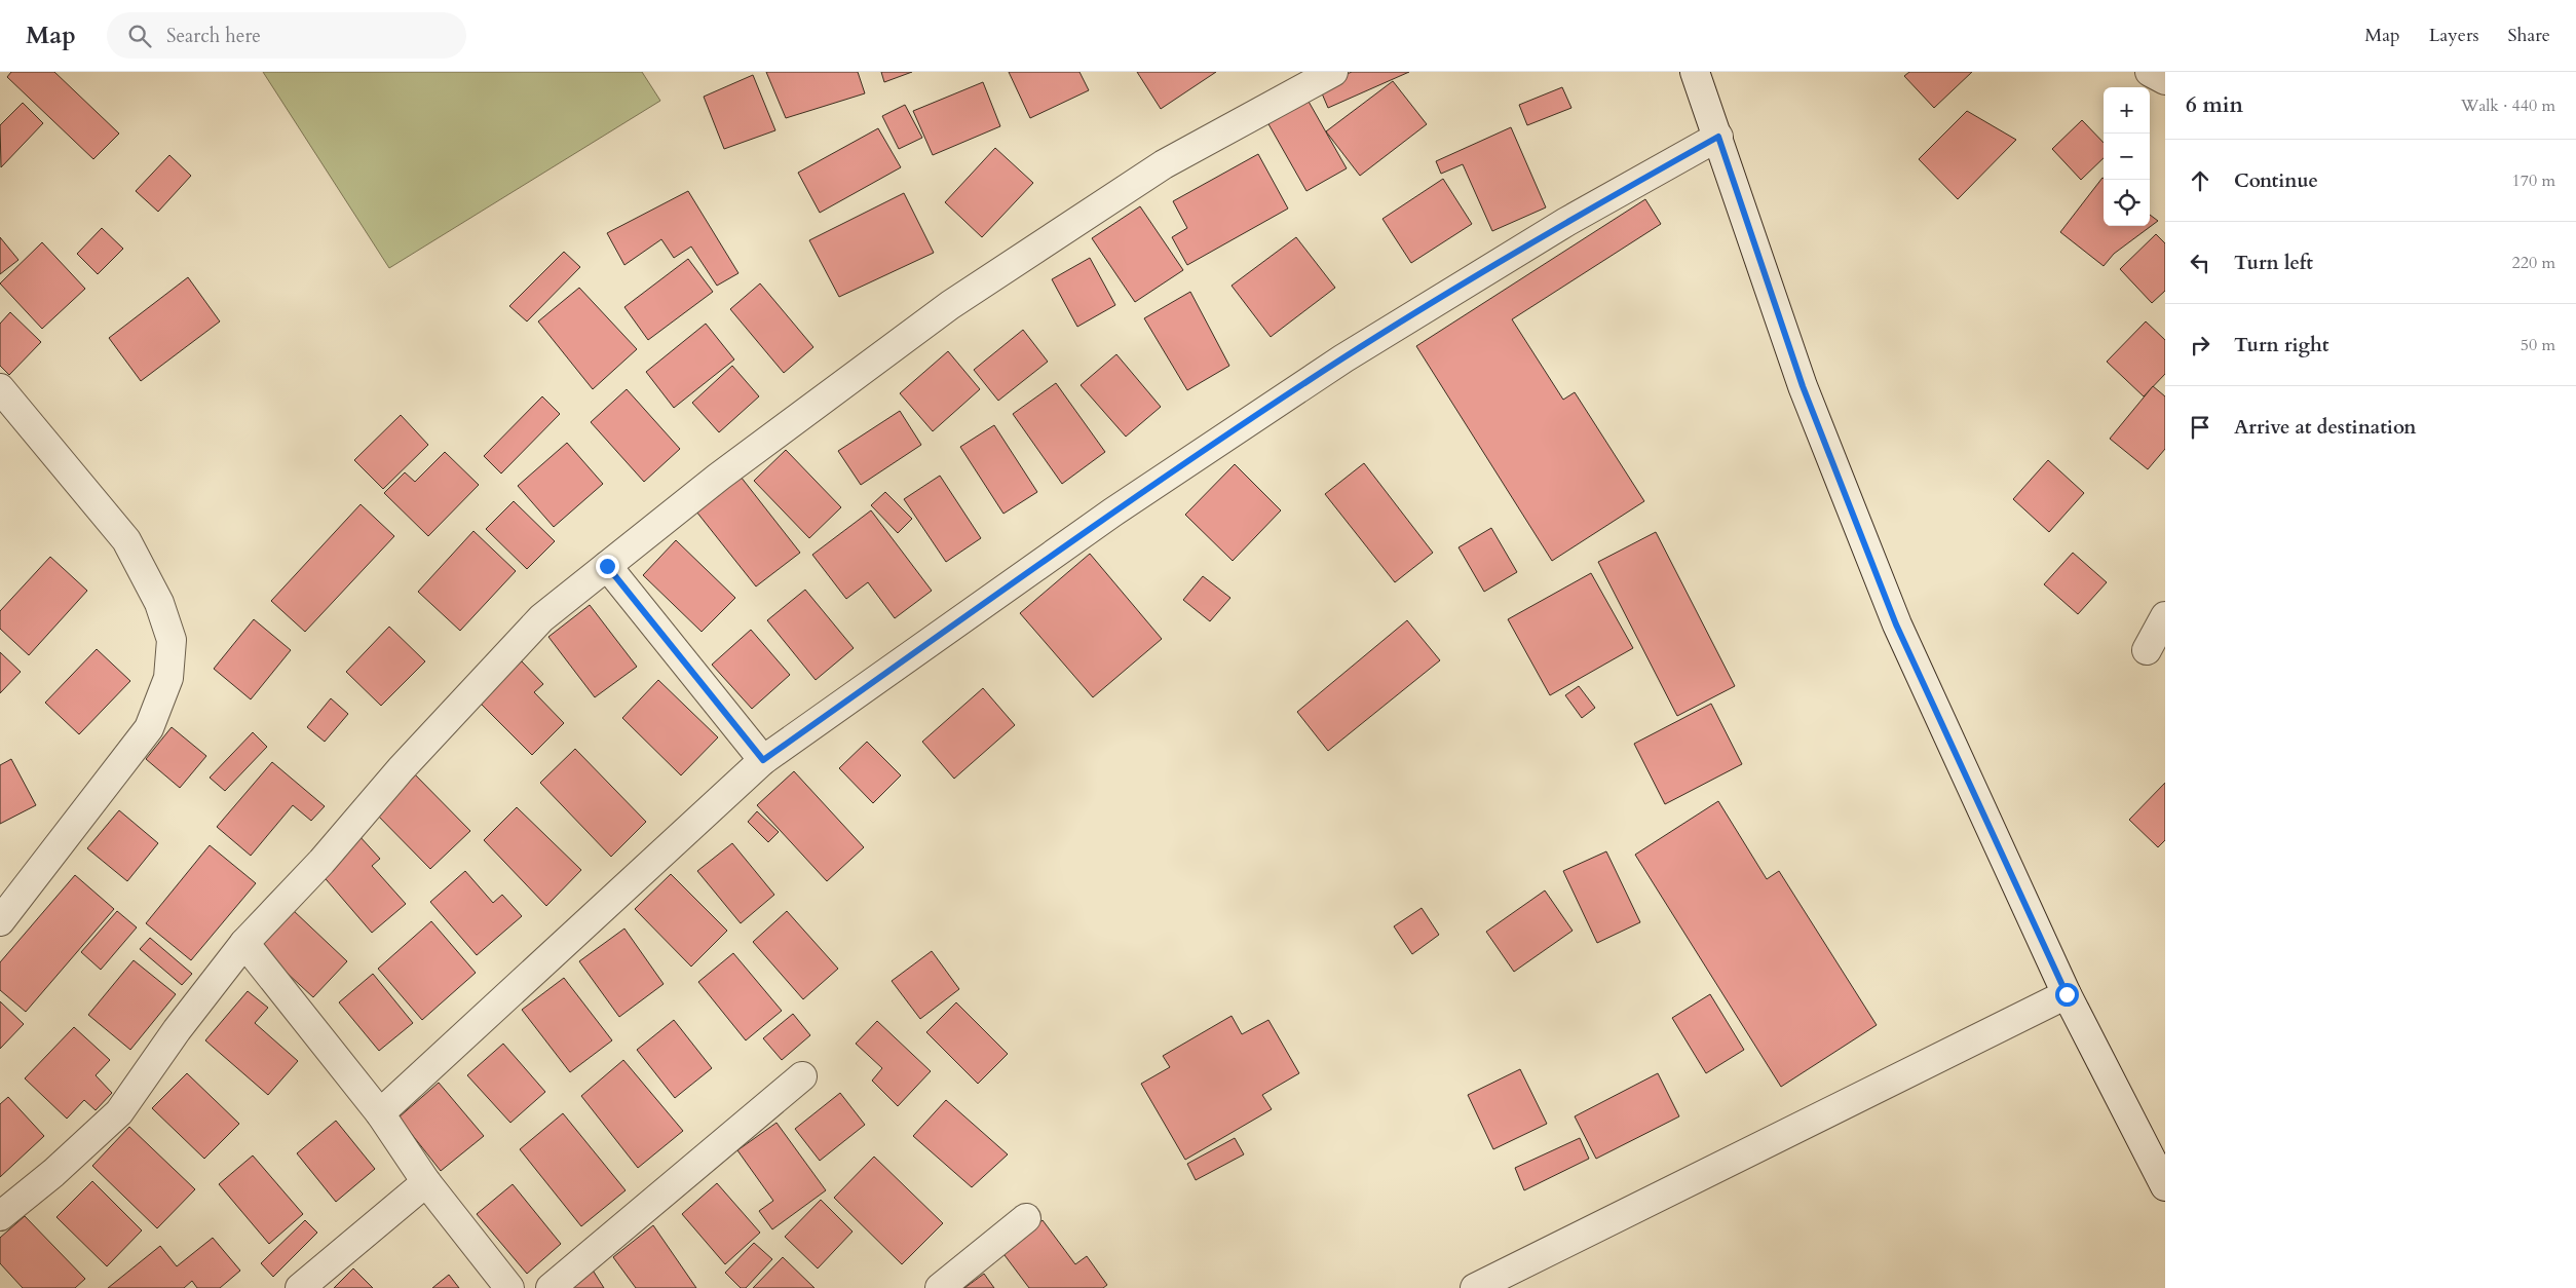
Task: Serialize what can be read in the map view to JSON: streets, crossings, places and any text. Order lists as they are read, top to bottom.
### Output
{
  "page": {
    "header": "Map",
    "search": "Search here",
    "nav": ["Map", "Layers", "Share"],
    "heading": ["6 min", "Walk · 440 m"],
    "map_buttons": ["+", "−"],
    "list": [
      ["Continue", "170 m"],
      ["Turn left", "220 m"],
      ["Turn right", "50 m"],
      "Arrive at destination"
    ]
  }
}
